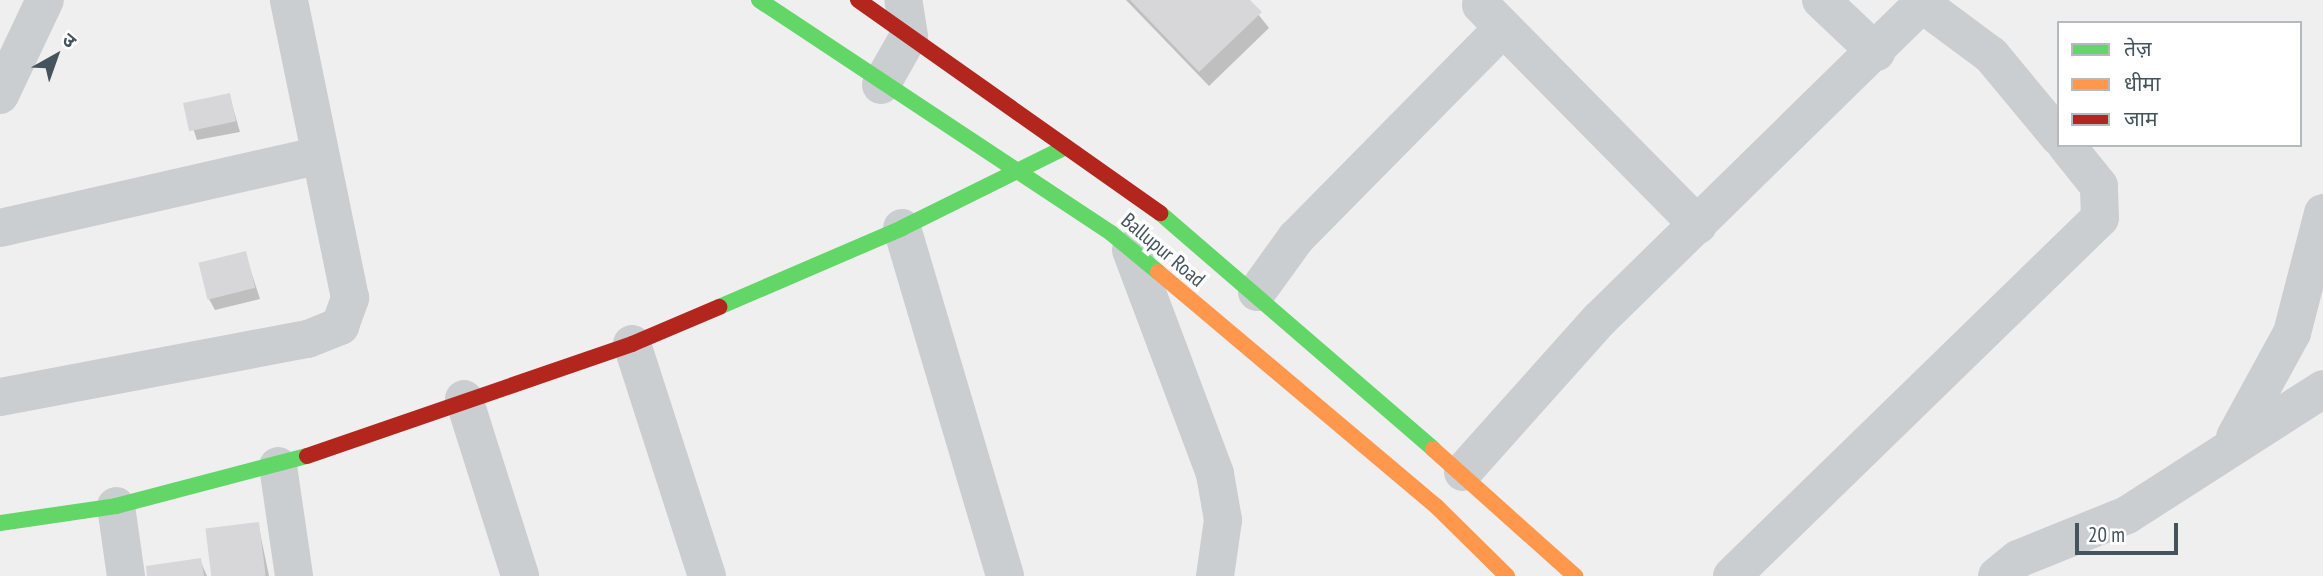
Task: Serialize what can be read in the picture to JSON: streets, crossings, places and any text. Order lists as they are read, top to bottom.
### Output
{
  "streets": {
    "main road": ["Ballupur Road"]
  },
  "legend": ["तेज़", "धीमा", "जाम"],
  "scale_bar": "20 m",
  "north": "top right"
}
